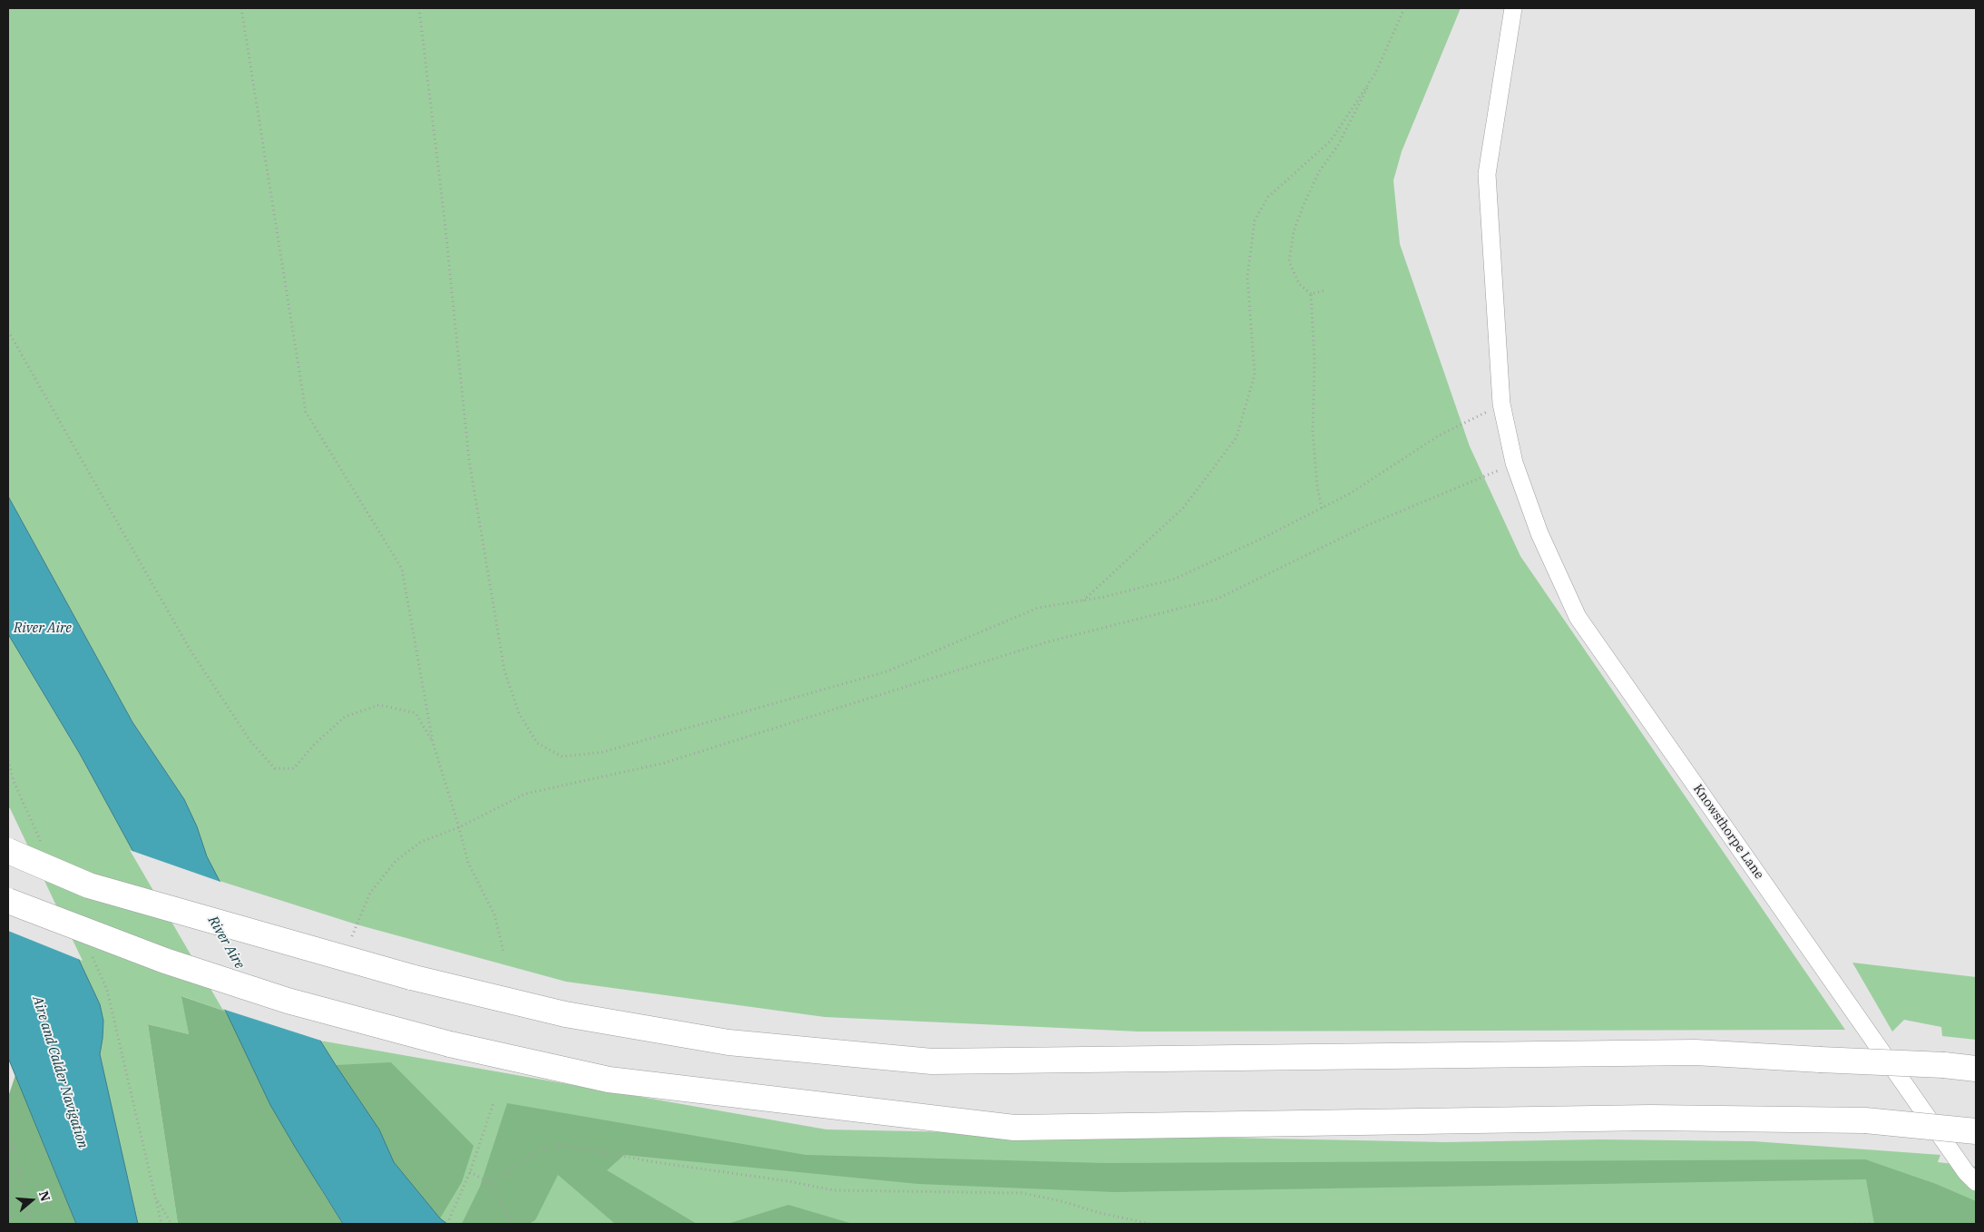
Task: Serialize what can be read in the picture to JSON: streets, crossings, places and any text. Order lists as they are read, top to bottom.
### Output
{
  "streets": {
    "street": ["Knowsthorpe Lane"]
  },
  "water": ["River Aire", "Aire and Calder Navigation"],
  "north": "right"
}
